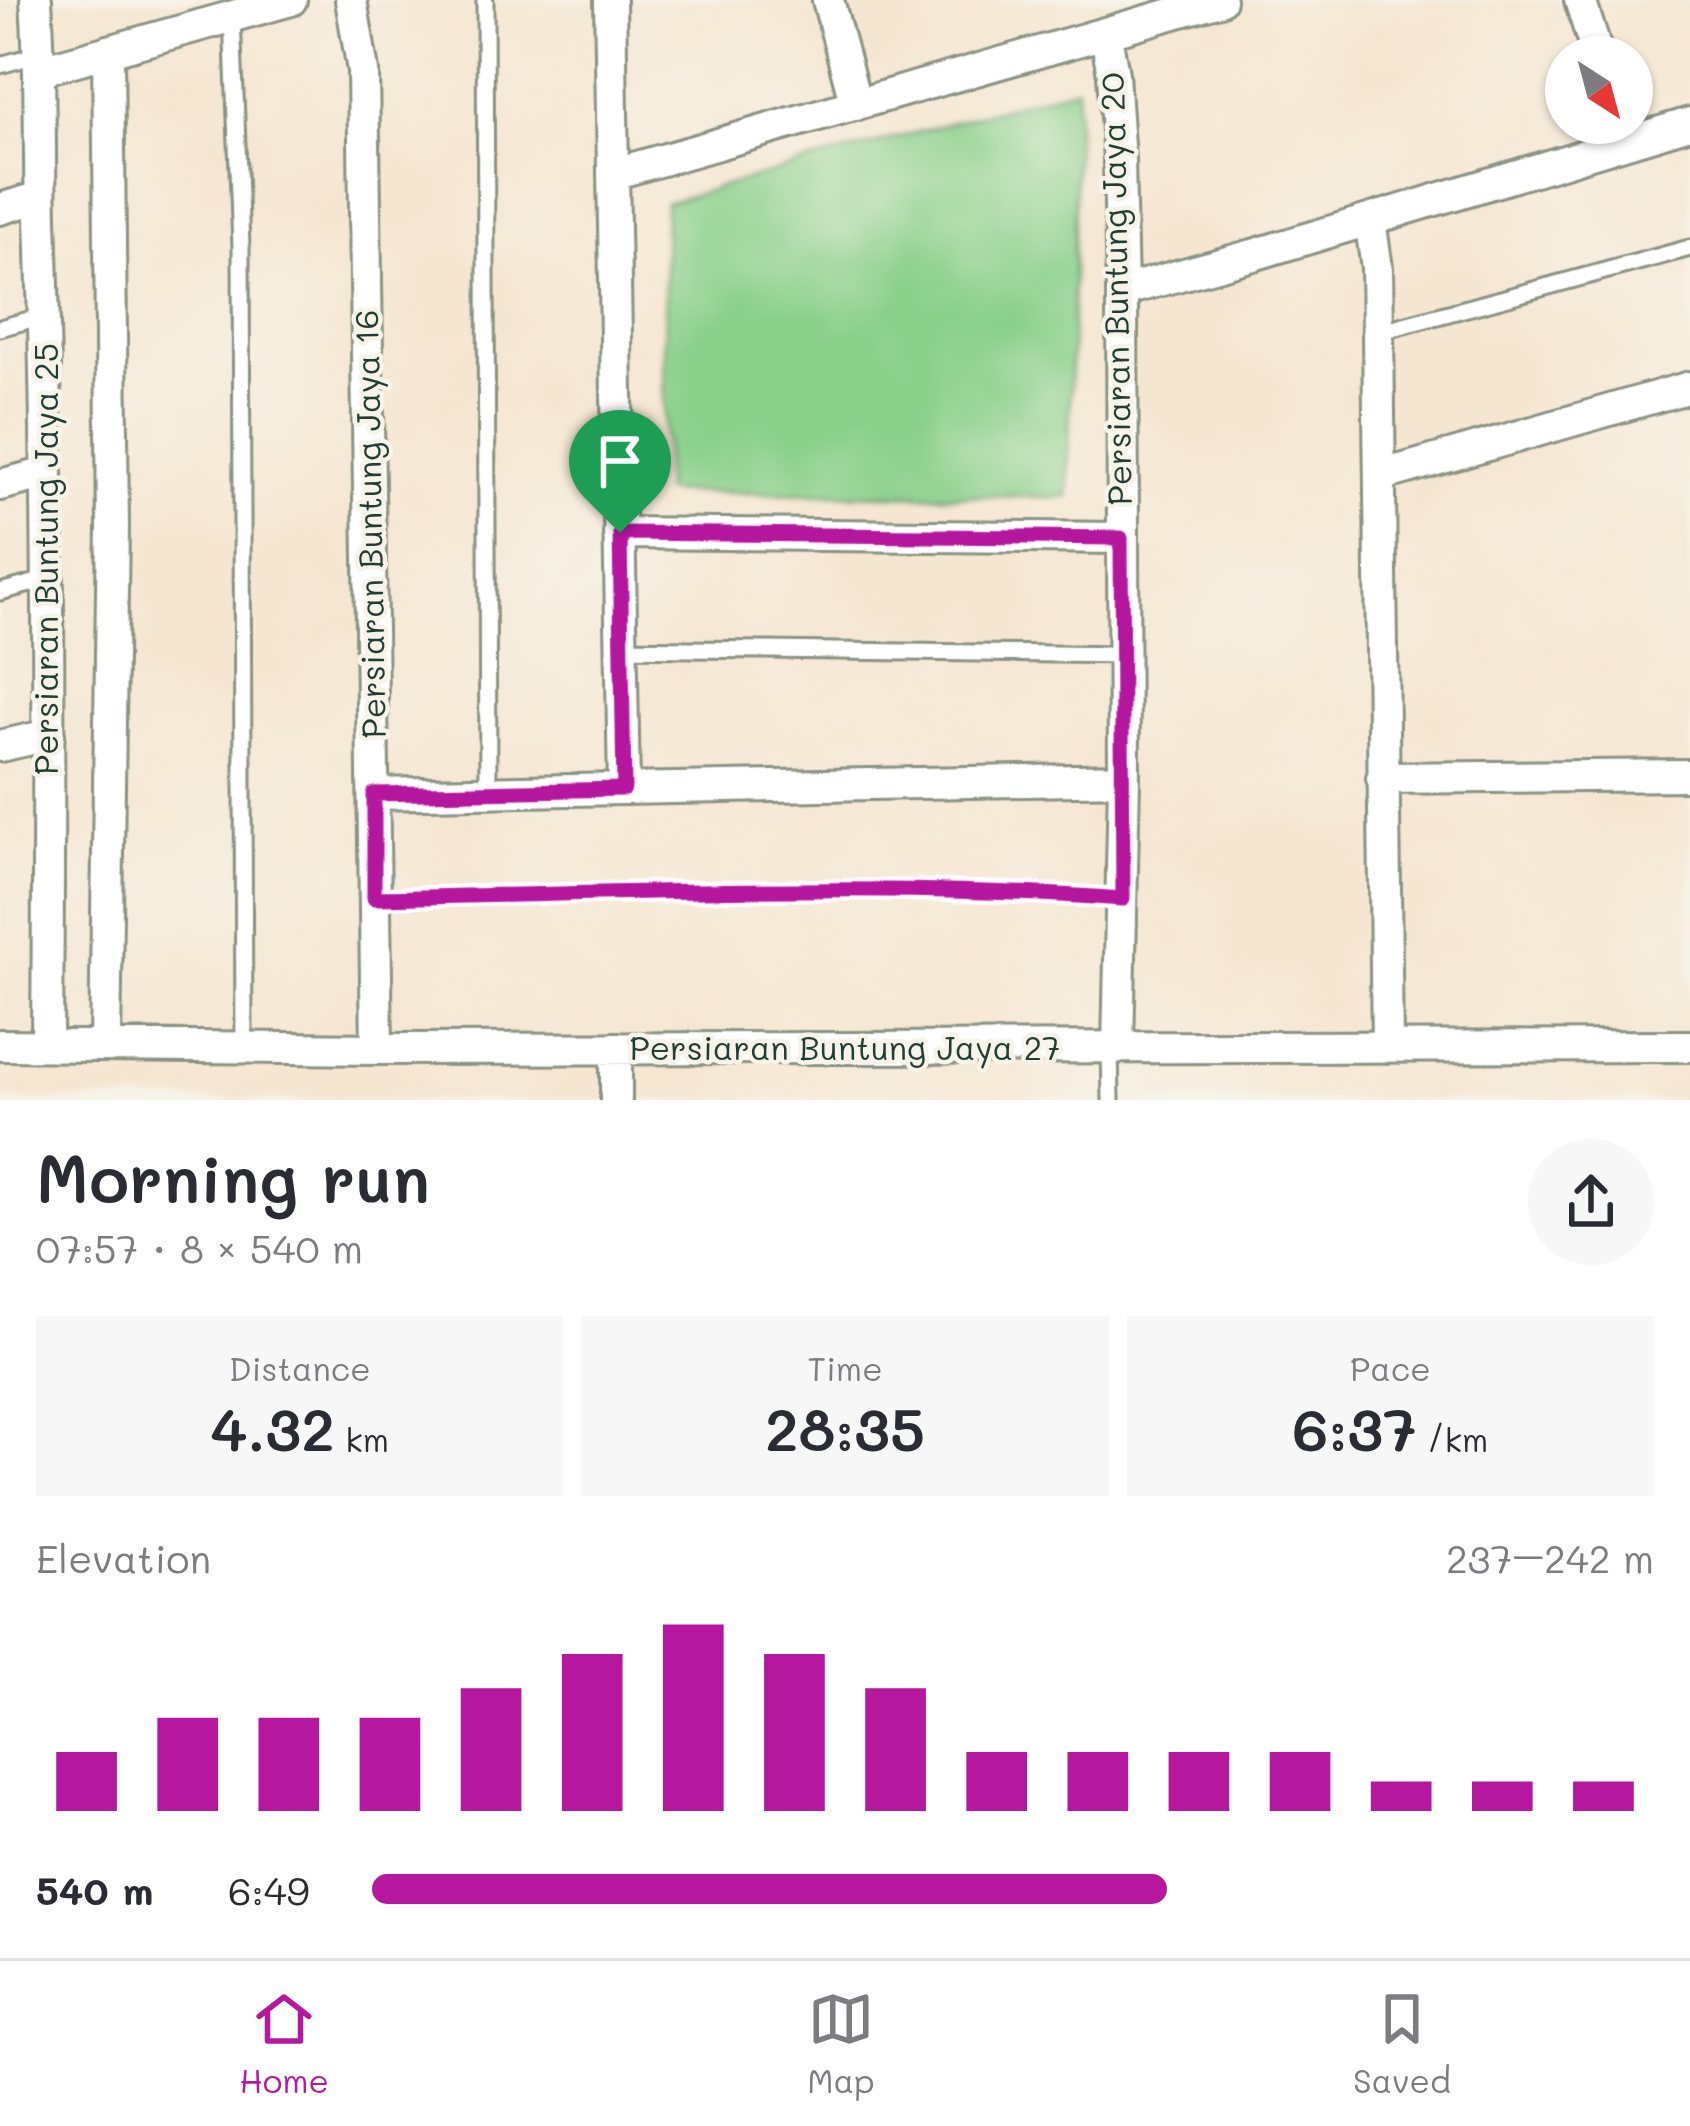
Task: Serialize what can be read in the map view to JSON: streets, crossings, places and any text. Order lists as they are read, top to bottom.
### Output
{
  "streets": {
    "street": [
      "Persiaran Buntung Jaya 20",
      "Persiaran Buntung Jaya 16",
      "Persiaran Buntung Jaya 25",
      "Persiaran Buntung Jaya 27"
    ]
  },
  "crossings": [
    ["Persiaran Buntung Jaya 20", "Persiaran Buntung Jaya 27"],
    ["Persiaran Buntung Jaya 16", "Persiaran Buntung Jaya 27"],
    ["Persiaran Buntung Jaya 25", "Persiaran Buntung Jaya 27"]
  ],
  "north": "bottom right",
  "page": {
    "heading": ["Morning run", "07:57 · 8 × 540 m"],
    "stats": [
      ["Distance", "4.32 km"],
      ["Time", "28:35"],
      ["Pace", "6:37 /km"]
    ],
    "chart": ["Elevation", "237–242 m"],
    "list": [
      {
        "name": "540 m",
        "note": "6:49"
      }
    ],
    "tabs": ["Home", "Map", "Saved"]
  }
}
